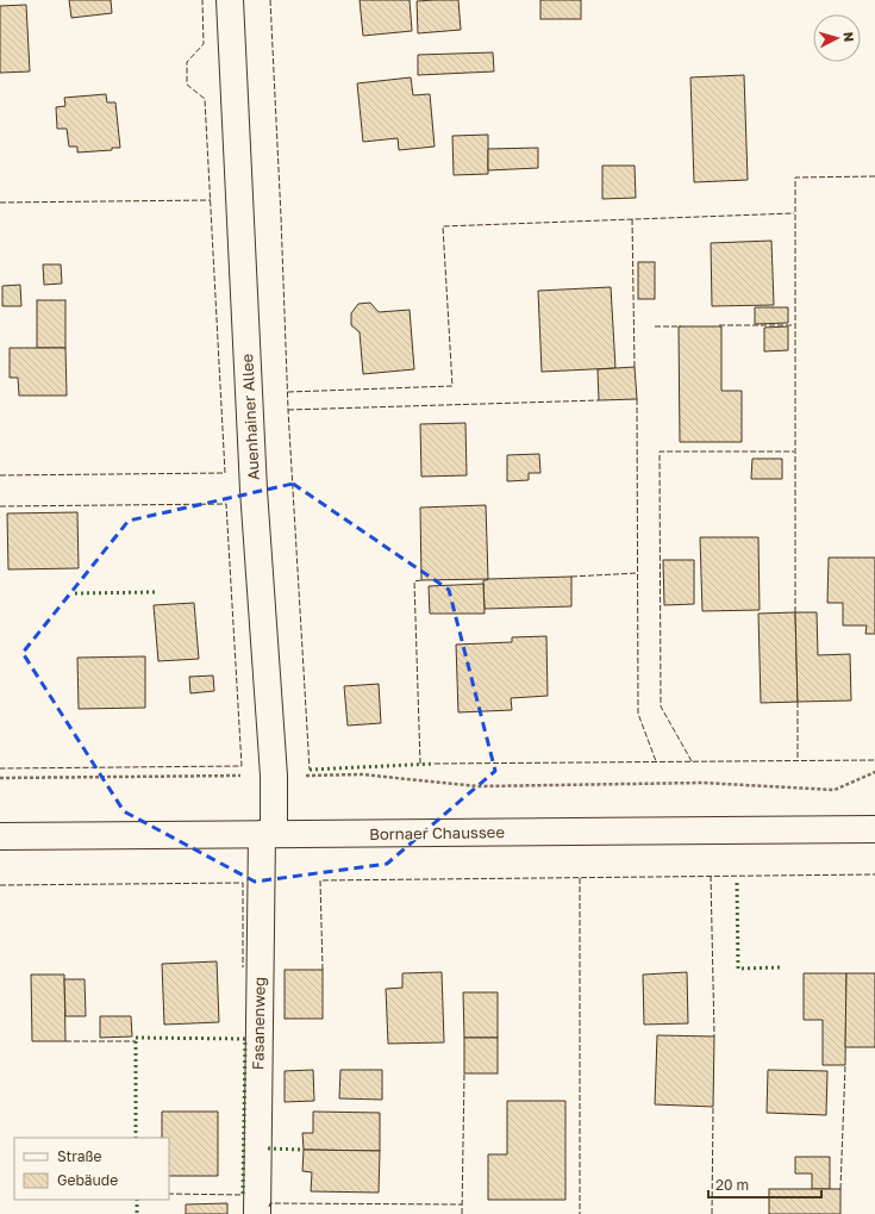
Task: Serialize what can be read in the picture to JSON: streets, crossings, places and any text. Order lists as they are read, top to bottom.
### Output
{
  "streets": {
    "street": ["Auenhainer Allee", "Bornaer Chaussee", "Fasanenweg"]
  },
  "crossings": [
    ["Auenhainer Allee", "Bornaer Chaussee"],
    ["Auenhainer Allee", "Fasanenweg"],
    ["Bornaer Chaussee", "Fasanenweg"]
  ],
  "legend": ["Straße", "Gebäude"],
  "scale_bar": "20 m",
  "north": "right"
}
